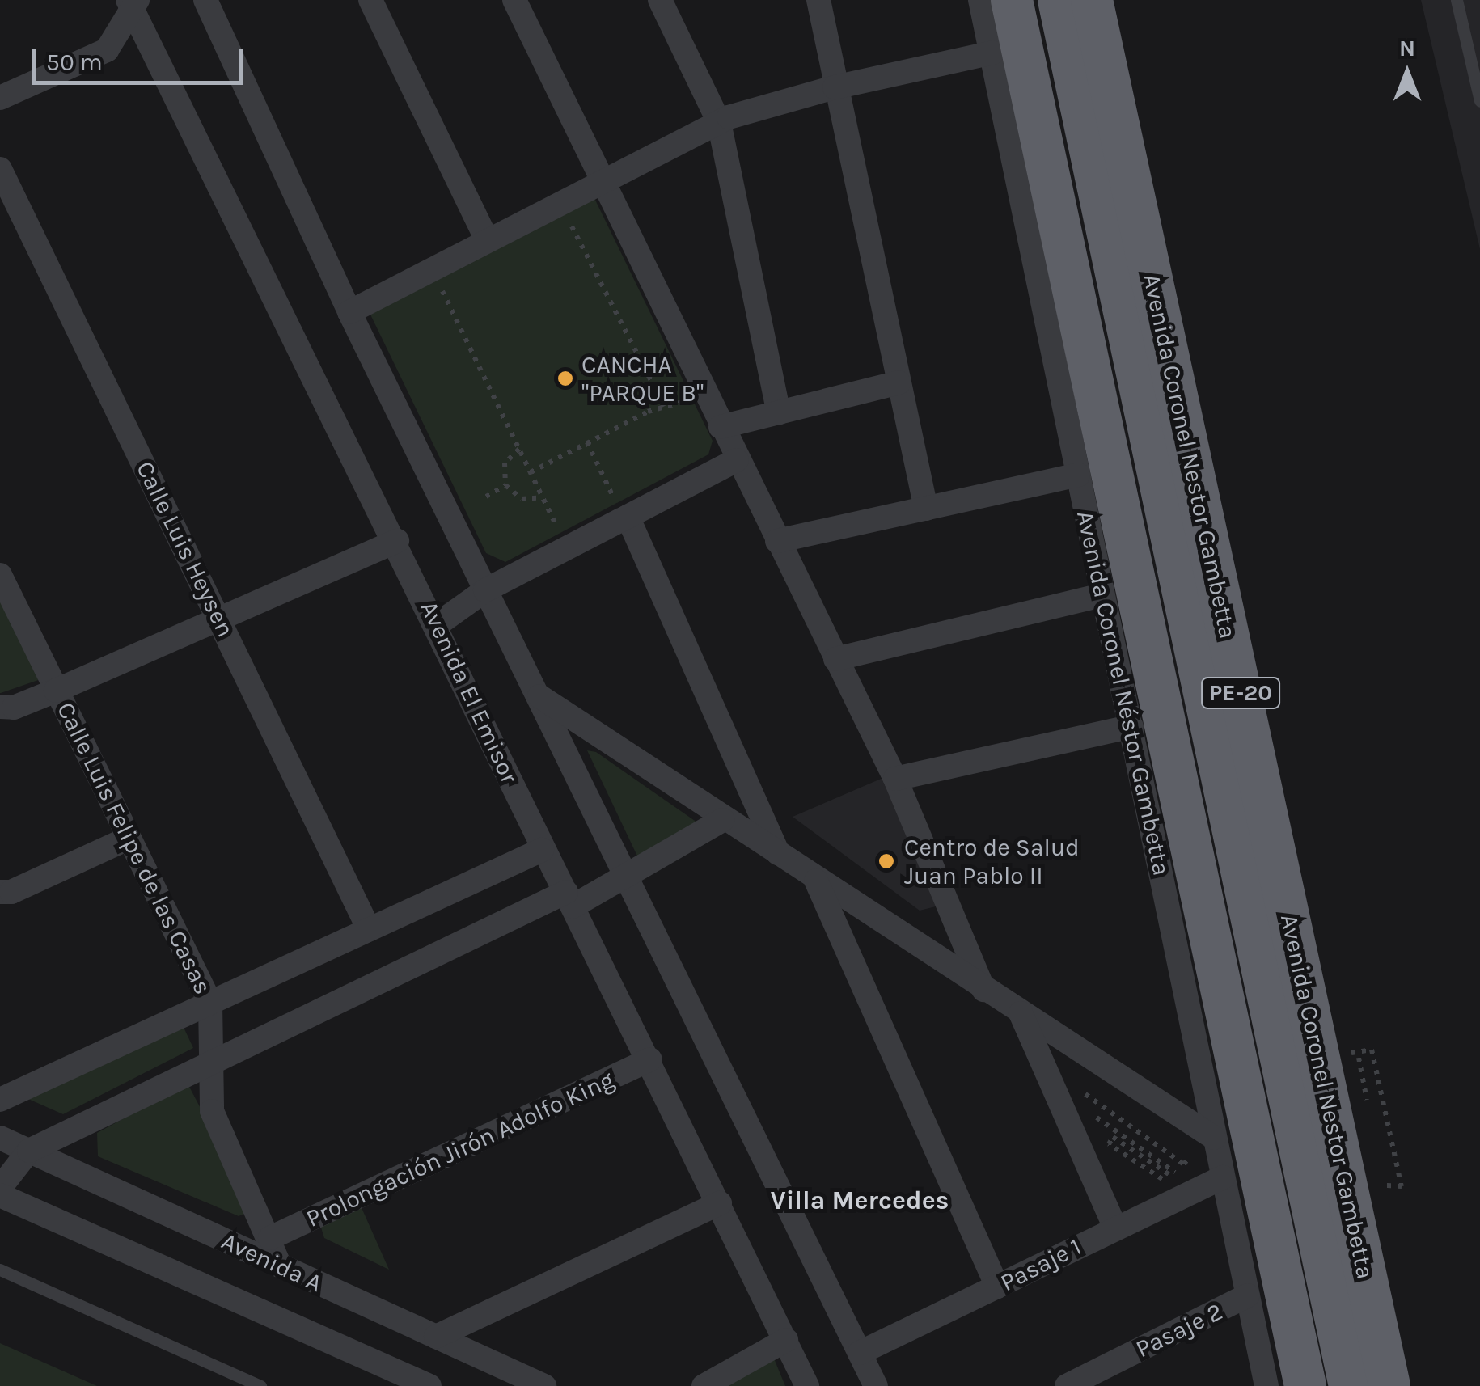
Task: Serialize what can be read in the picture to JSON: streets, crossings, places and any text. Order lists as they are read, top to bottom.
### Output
{
  "streets": {
    "highway": ["Avenida Coronel Nestor Gambetta", "PE-20"],
    "street": [
      "Calle Luis Heysen",
      "Avenida El Emisor",
      "Avenida Coronel Néstor Gambetta",
      "Calle Luis Felipe de las Casas",
      "Prolongación Jirón Adolfo King",
      "Avenida A",
      "Pasaje 1",
      "Pasaje 2"
    ]
  },
  "crossings": [
    ["Avenida El Emisor", "Prolongación Jirón Adolfo King"],
    ["Avenida Coronel Néstor Gambetta", "Pasaje 1"],
    ["Avenida Coronel Néstor Gambetta", "Pasaje 2"],
    ["Calle Luis Felipe de las Casas", "Prolongación Jirón Adolfo King"],
    ["Calle Luis Felipe de las Casas", "Avenida A"]
  ],
  "districts": ["Villa Mercedes"],
  "places": ["CANCHA \"PARQUE B\"", "Centro de Salud Juan Pablo II"],
  "scale_bar": "50 m",
  "north": "top"
}
